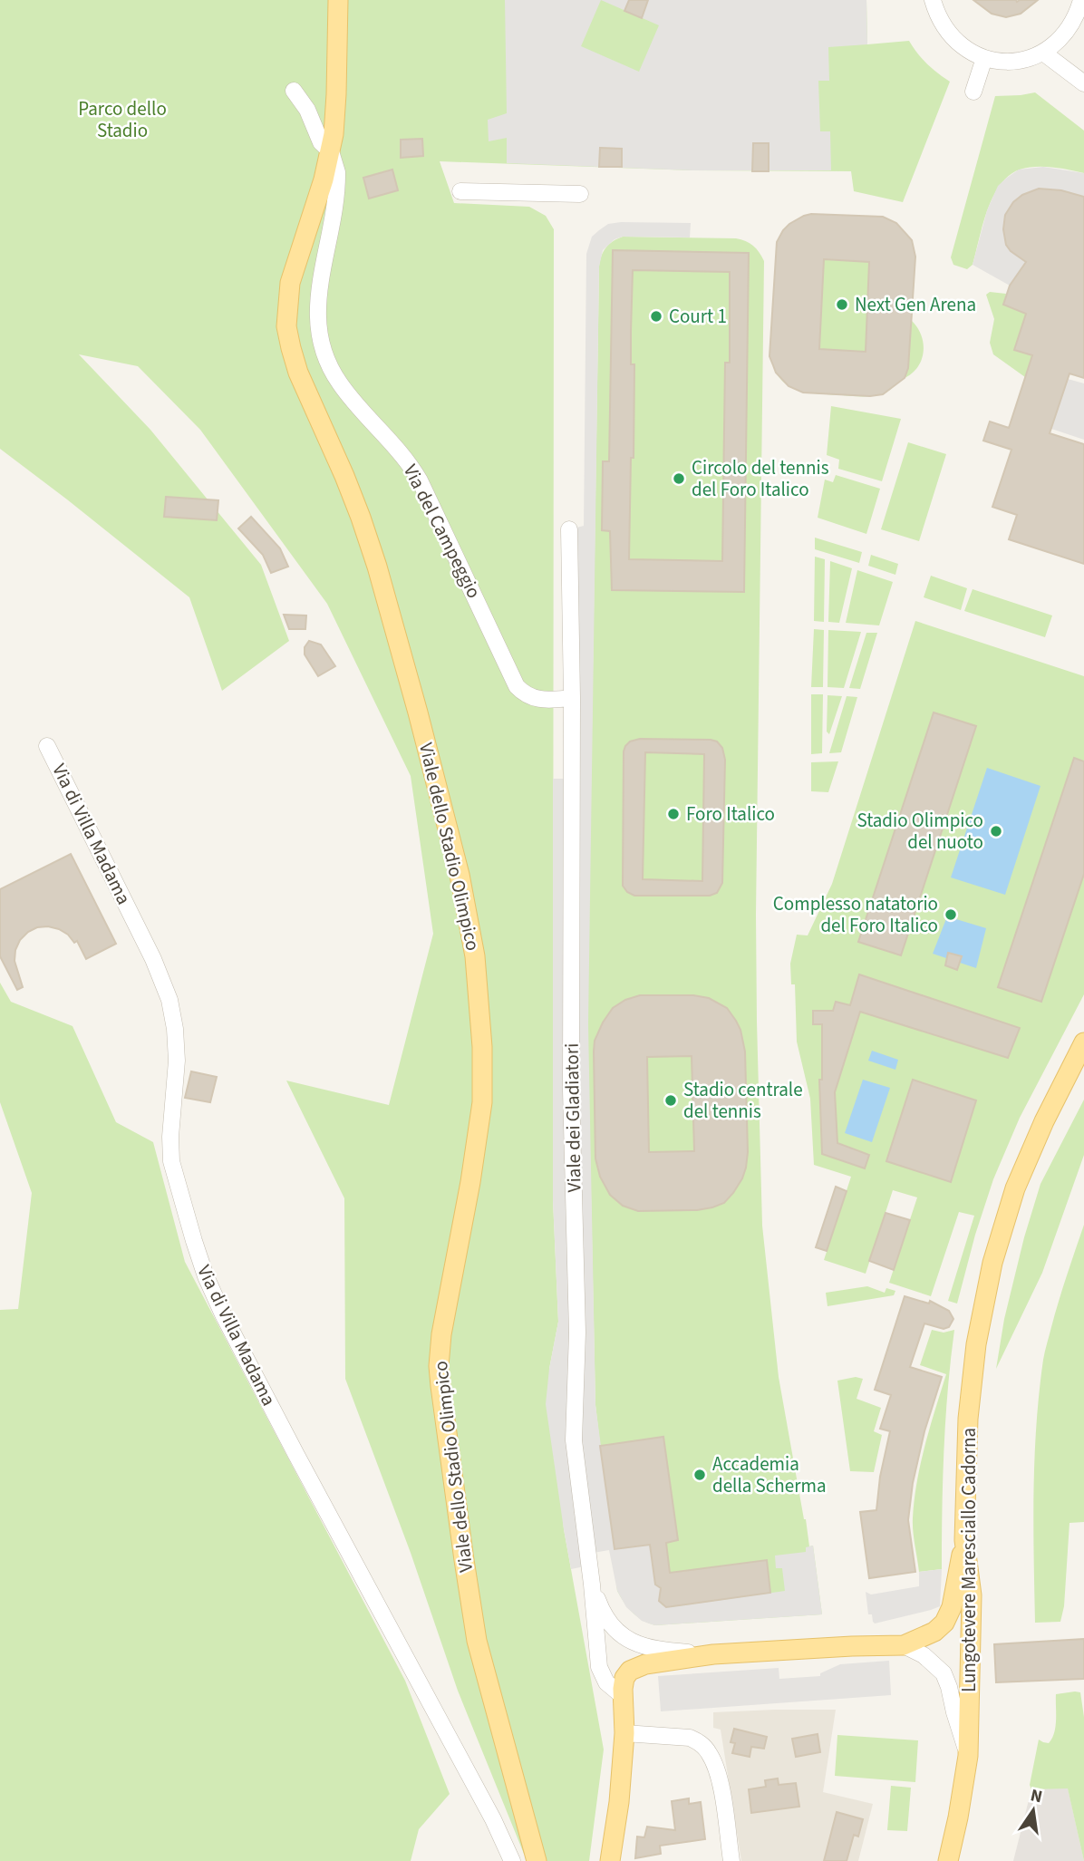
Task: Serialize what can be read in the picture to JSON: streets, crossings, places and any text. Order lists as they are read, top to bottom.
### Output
{
  "streets": {
    "main road": ["Viale dello Stadio Olimpico", "Lungotevere Maresciallo Cadorna"],
    "street": ["Via del Campeggio", "Via di Villa Madama", "Viale dei Gladiatori"]
  },
  "crossings": [
    ["Via del Campeggio", "Viale dello Stadio Olimpico"],
    ["Via del Campeggio", "Viale dei Gladiatori"]
  ],
  "parks": ["Parco dello Stadio"],
  "places": [
    "Next Gen Arena",
    "Court 1",
    "Circolo del tennis del Foro Italico",
    "Foro Italico",
    "Stadio Olimpico del nuoto",
    "Complesso natatorio del Foro Italico",
    "Stadio centrale del tennis",
    "Accademia della Scherma"
  ],
  "north": "top"
}
